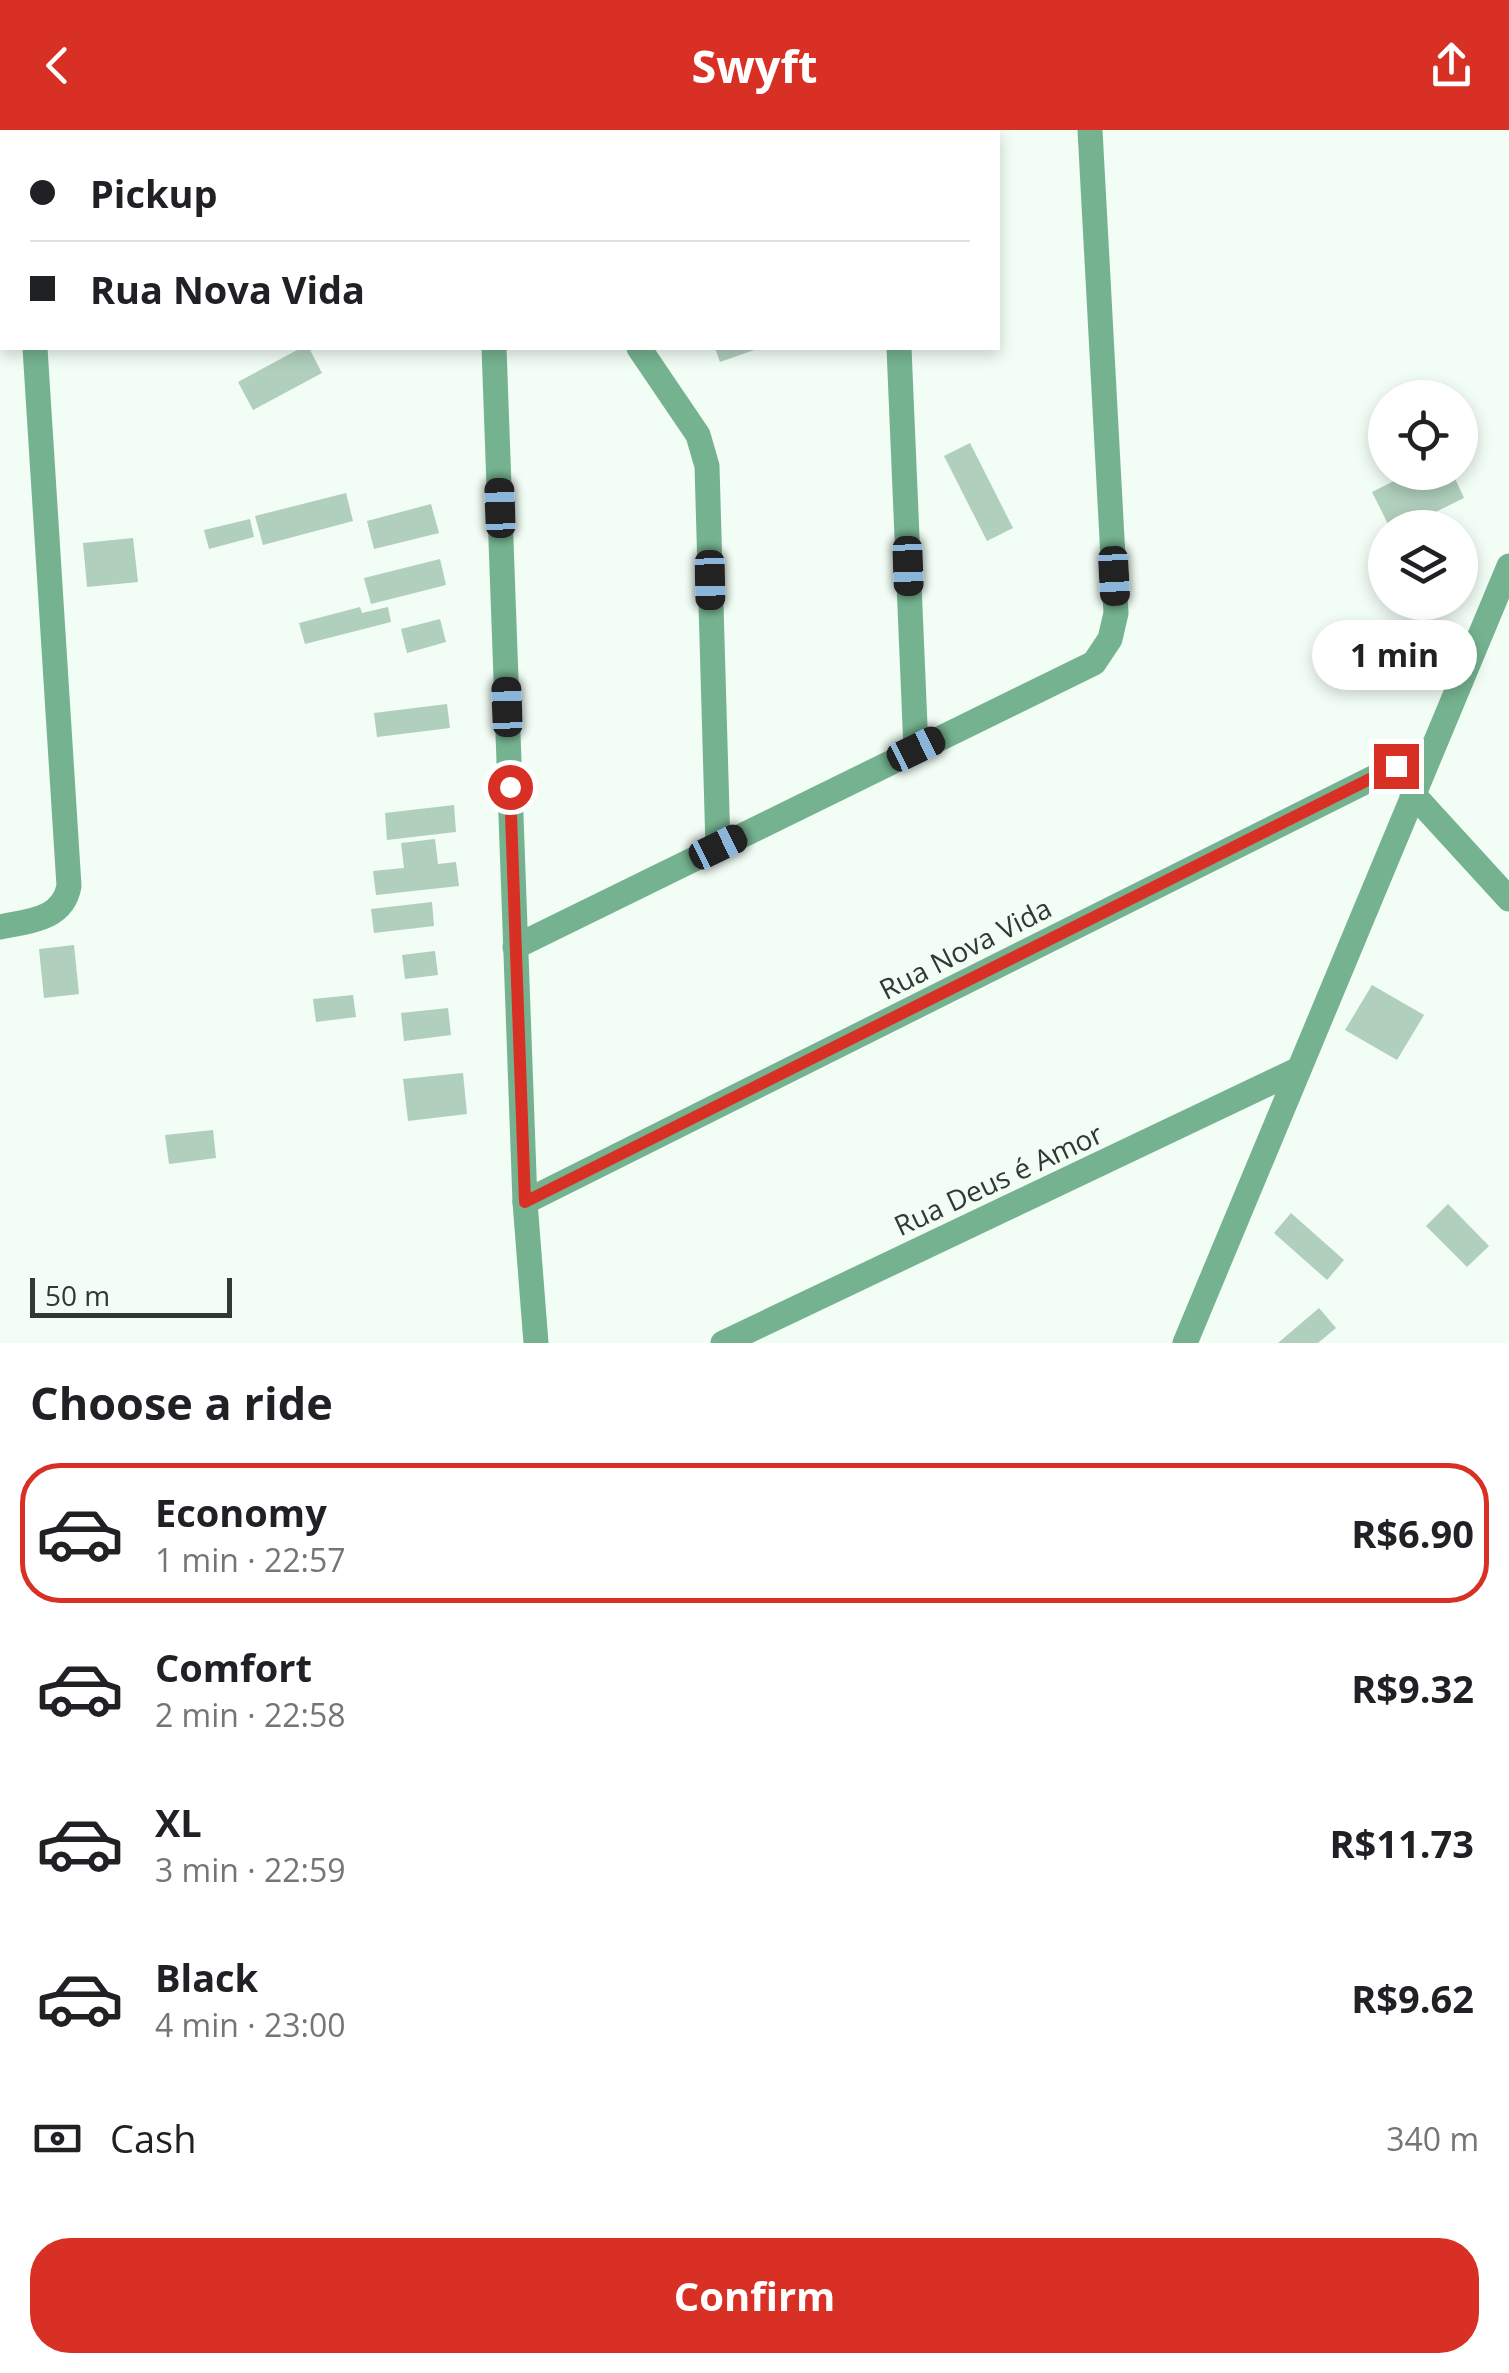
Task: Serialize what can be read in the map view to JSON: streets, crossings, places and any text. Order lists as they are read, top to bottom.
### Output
{
  "streets": {
    "street": ["Rua Nova Vida", "Rua Deus é Amor"]
  },
  "scale_bar": "50 m",
  "page": {
    "header": "Swyft",
    "banner": ["Pickup", "Rua Nova Vida"],
    "bubble": "1 min",
    "scale": "50 m",
    "heading": "Choose a ride",
    "list": [
      {
        "name": "Economy",
        "note": "1 min · 22:57",
        "value": "R$6.90"
      },
      {
        "name": "Comfort",
        "note": "2 min · 22:58",
        "value": "R$9.32"
      },
      {
        "name": "XL",
        "note": "3 min · 22:59",
        "value": "R$11.73"
      },
      {
        "name": "Black",
        "note": "4 min · 23:00",
        "value": "R$9.62"
      }
    ],
    "pay": ["Cash", "340 m"],
    "buttons": "Confirm"
  }
}
